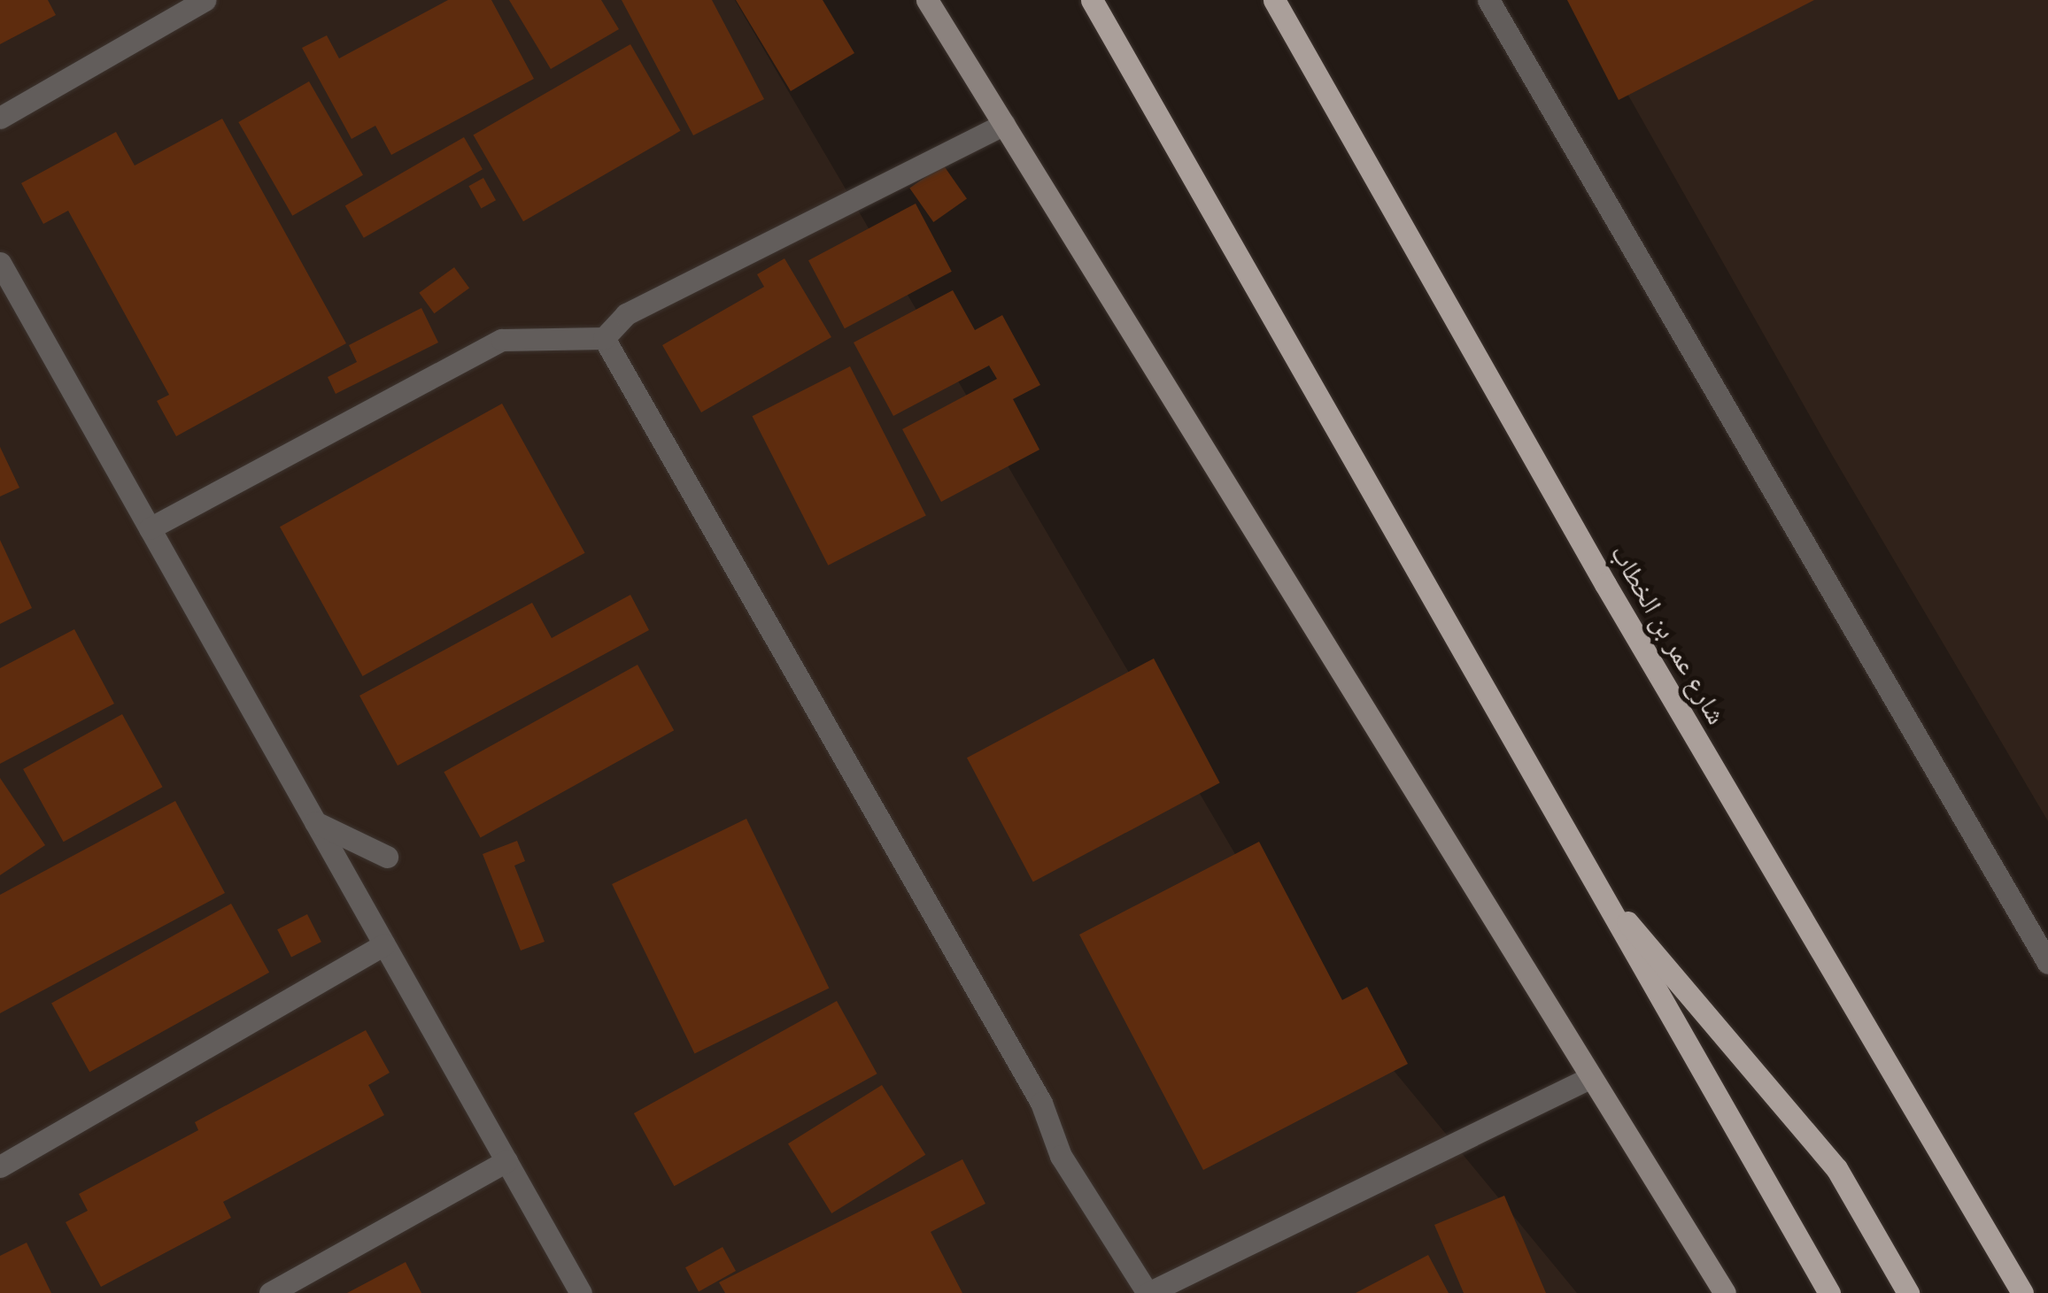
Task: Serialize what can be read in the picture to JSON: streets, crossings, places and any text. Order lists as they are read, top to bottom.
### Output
{
  "streets": {
    "main road": ["شارع عمر بن الخطاب"]
  }
}
